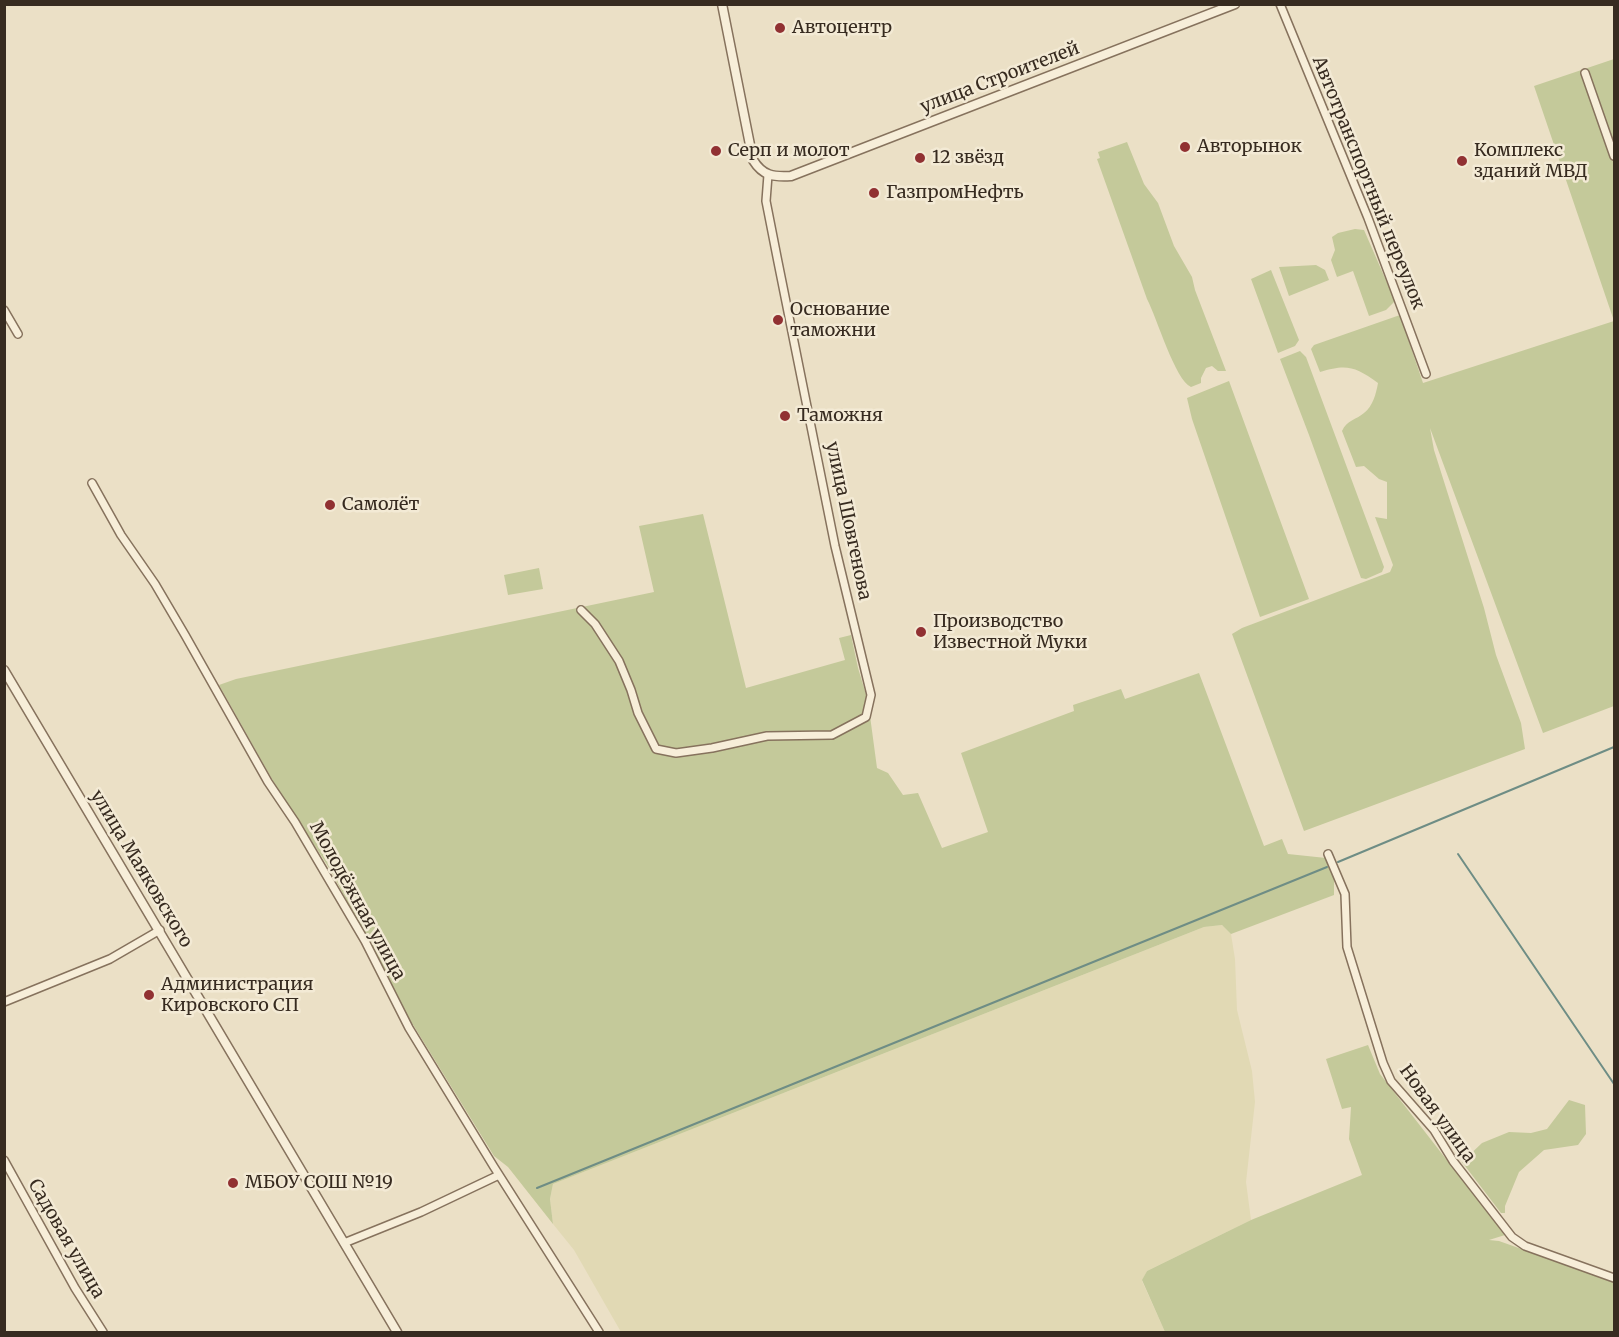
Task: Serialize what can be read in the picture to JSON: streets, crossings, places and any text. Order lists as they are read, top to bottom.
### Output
{
  "streets": {
    "street": [
      "улица Строителей",
      "Автотранспортный переулок",
      "улица Шовгенова",
      "улица Маяковского",
      "Молодёжная улица",
      "Новая улица",
      "Садовая улица"
    ]
  },
  "crossings": [
    ["улица Строителей", "улица Шовгенова"]
  ],
  "places": [
    "Автоцентр",
    "Авторынок",
    "Серп и молот",
    "12 звёзд",
    "Комплекс зданий МВД",
    "ГазпромНефть",
    "Основание таможни",
    "Таможня",
    "Самолёт",
    "Производство Известной Муки",
    "Администрация Кировского СП",
    "МБОУ СОШ №19"
  ]
}
